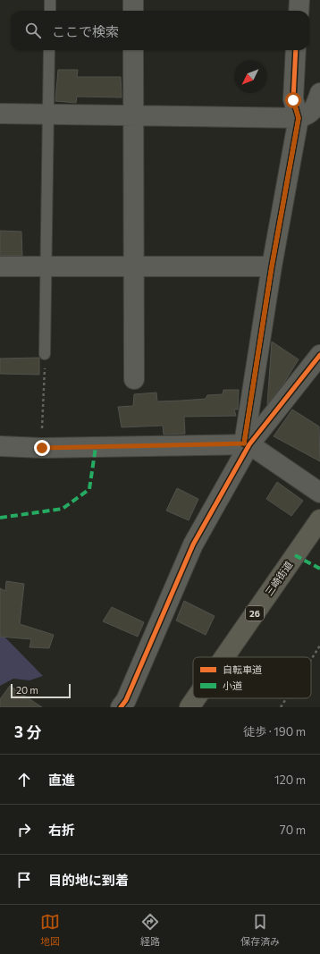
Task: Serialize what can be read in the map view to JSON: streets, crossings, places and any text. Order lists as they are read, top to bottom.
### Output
{
  "streets": {
    "main road": ["三崎街道", "26"]
  },
  "legend": ["自転車道", "小道"],
  "scale_bar": "20 m",
  "north": "bottom left",
  "page": {
    "search": "ここで検索",
    "scale": "20 m",
    "heading": ["3 分", "徒歩 · 190 m"],
    "list": [
      ["直進", "120 m"],
      ["右折", "70 m"],
      "目的地に到着"
    ],
    "nav": ["地図", "経路", "保存済み"]
  }
}
